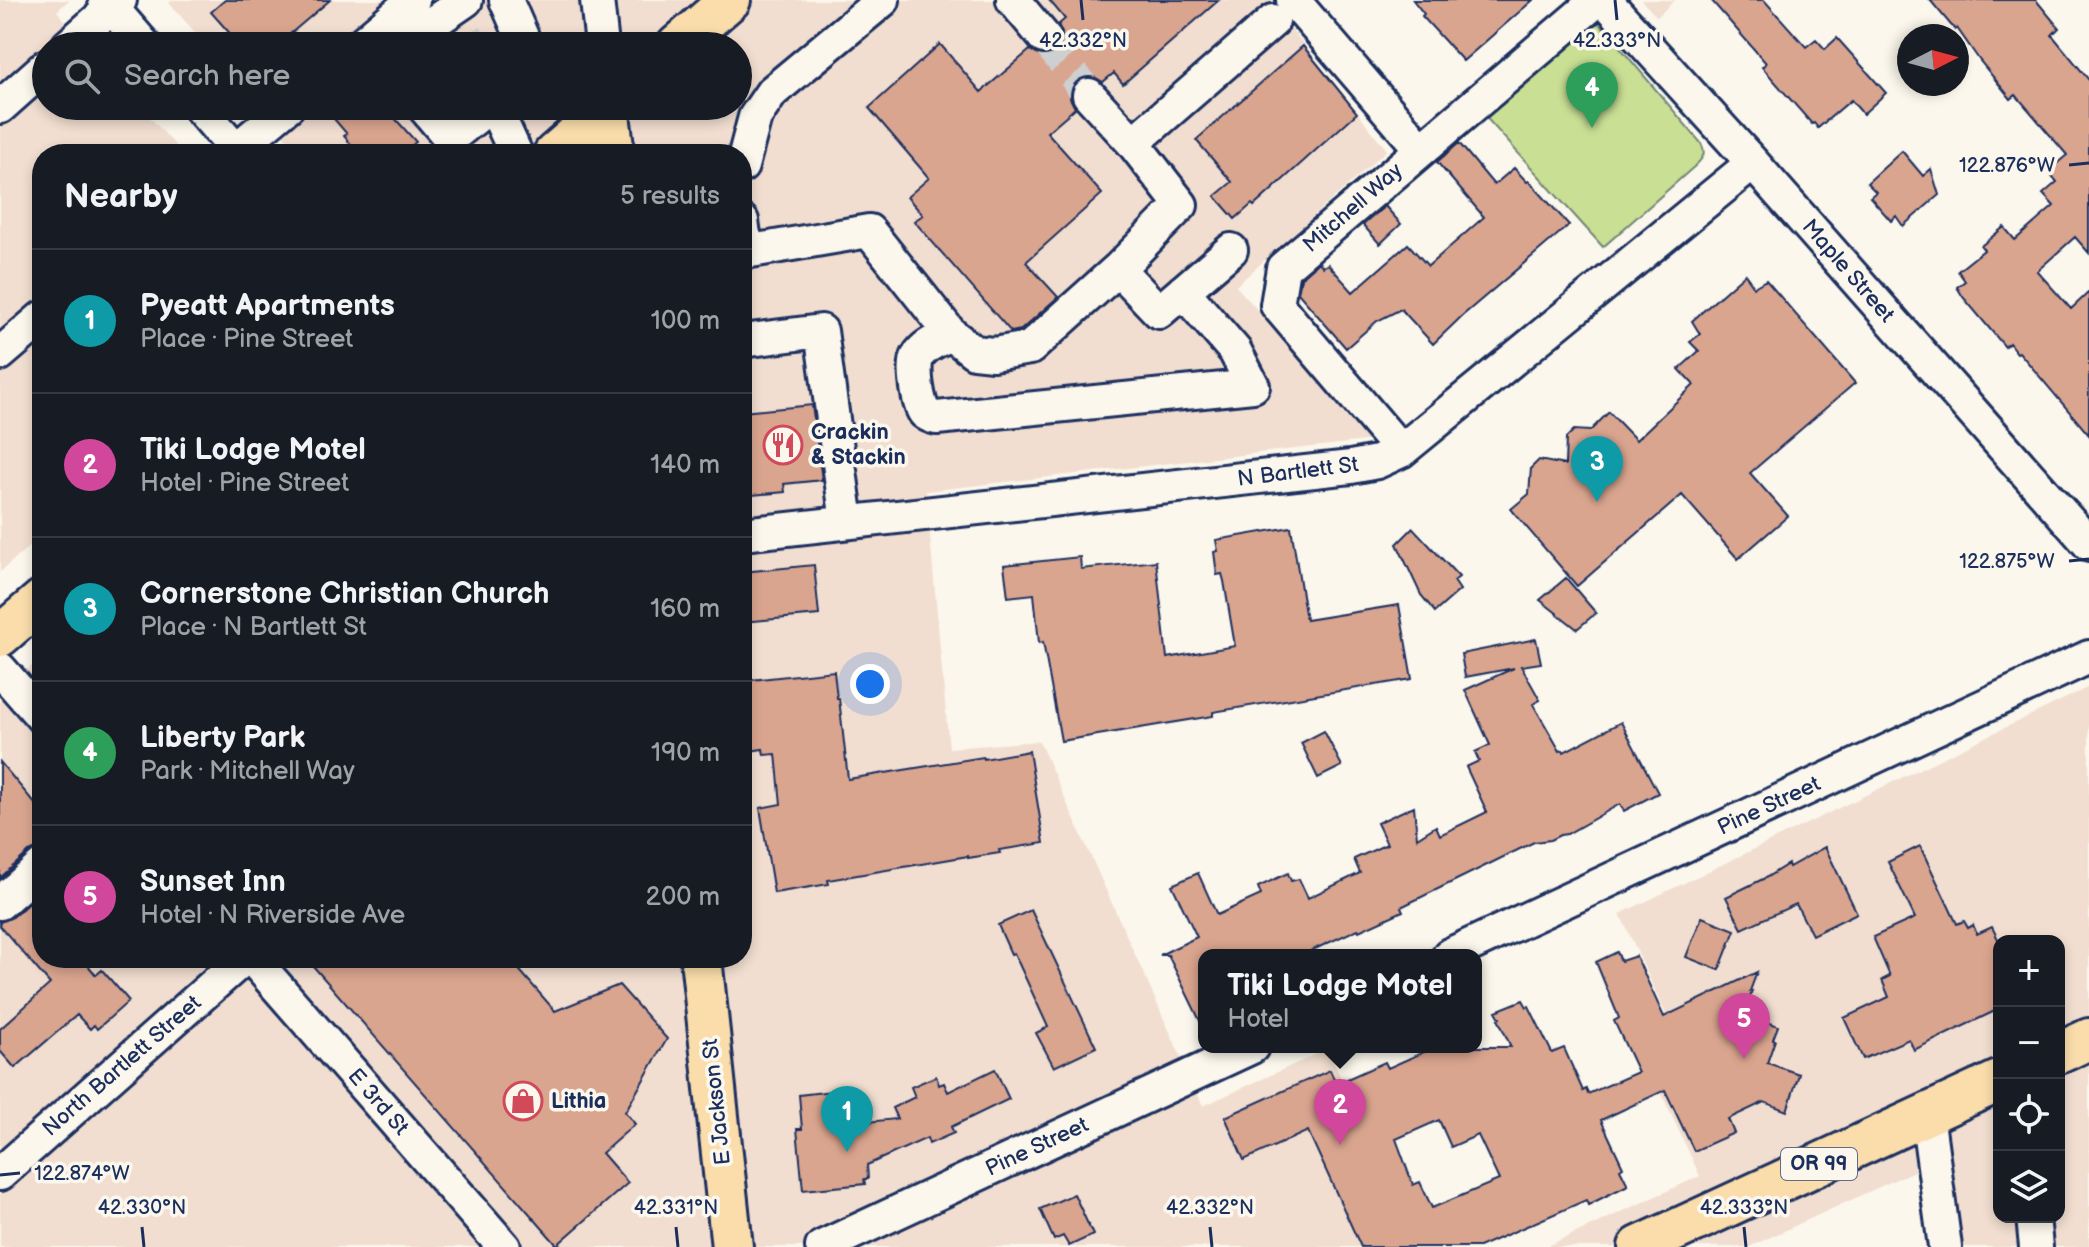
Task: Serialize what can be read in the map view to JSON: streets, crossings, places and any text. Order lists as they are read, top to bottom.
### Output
{
  "streets": {
    "main road": ["E Jackson St", "OR 99"],
    "street": [
      "Mitchell Way",
      "Maple Street",
      "N Bartlett St",
      "Pine Street",
      "North Bartlett Street",
      "E 3rd St"
    ]
  },
  "crossings": [
    ["Mitchell Way", "N Bartlett St"],
    ["Maple Street", "N Bartlett St"]
  ],
  "places": {
    "restaurant": ["Crackin & Stackin"],
    "shop": ["Lithia"]
  },
  "north": "right",
  "page": {
    "search": "Search here",
    "pins": [
      "4",
      "3",
      "5",
      "2",
      "1"
    ],
    "heading": ["Nearby", "5 results"],
    "list": [
      {
        "mark": "1",
        "name": "Pyeatt Apartments",
        "note": "Place · Pine Street",
        "value": "100 m"
      },
      {
        "mark": "2",
        "name": "Tiki Lodge Motel",
        "note": "Hotel · Pine Street",
        "value": "140 m"
      },
      {
        "mark": "3",
        "name": "Cornerstone Christian Church",
        "note": "Place · N Bartlett St",
        "value": "160 m"
      },
      {
        "mark": "4",
        "name": "Liberty Park",
        "note": "Park · Mitchell Way",
        "value": "190 m"
      },
      {
        "mark": "5",
        "name": "Sunset Inn",
        "note": "Hotel · N Riverside Ave",
        "value": "200 m"
      }
    ],
    "map_buttons": ["+", "−"],
    "popup": ["Tiki Lodge Motel", "Hotel"]
  },
  "coordinates": [
    "42.332°N",
    "42.333°N",
    "122.876°W",
    "122.875°W",
    "122.874°W",
    "42.330°N",
    "42.331°N"
  ]
}
